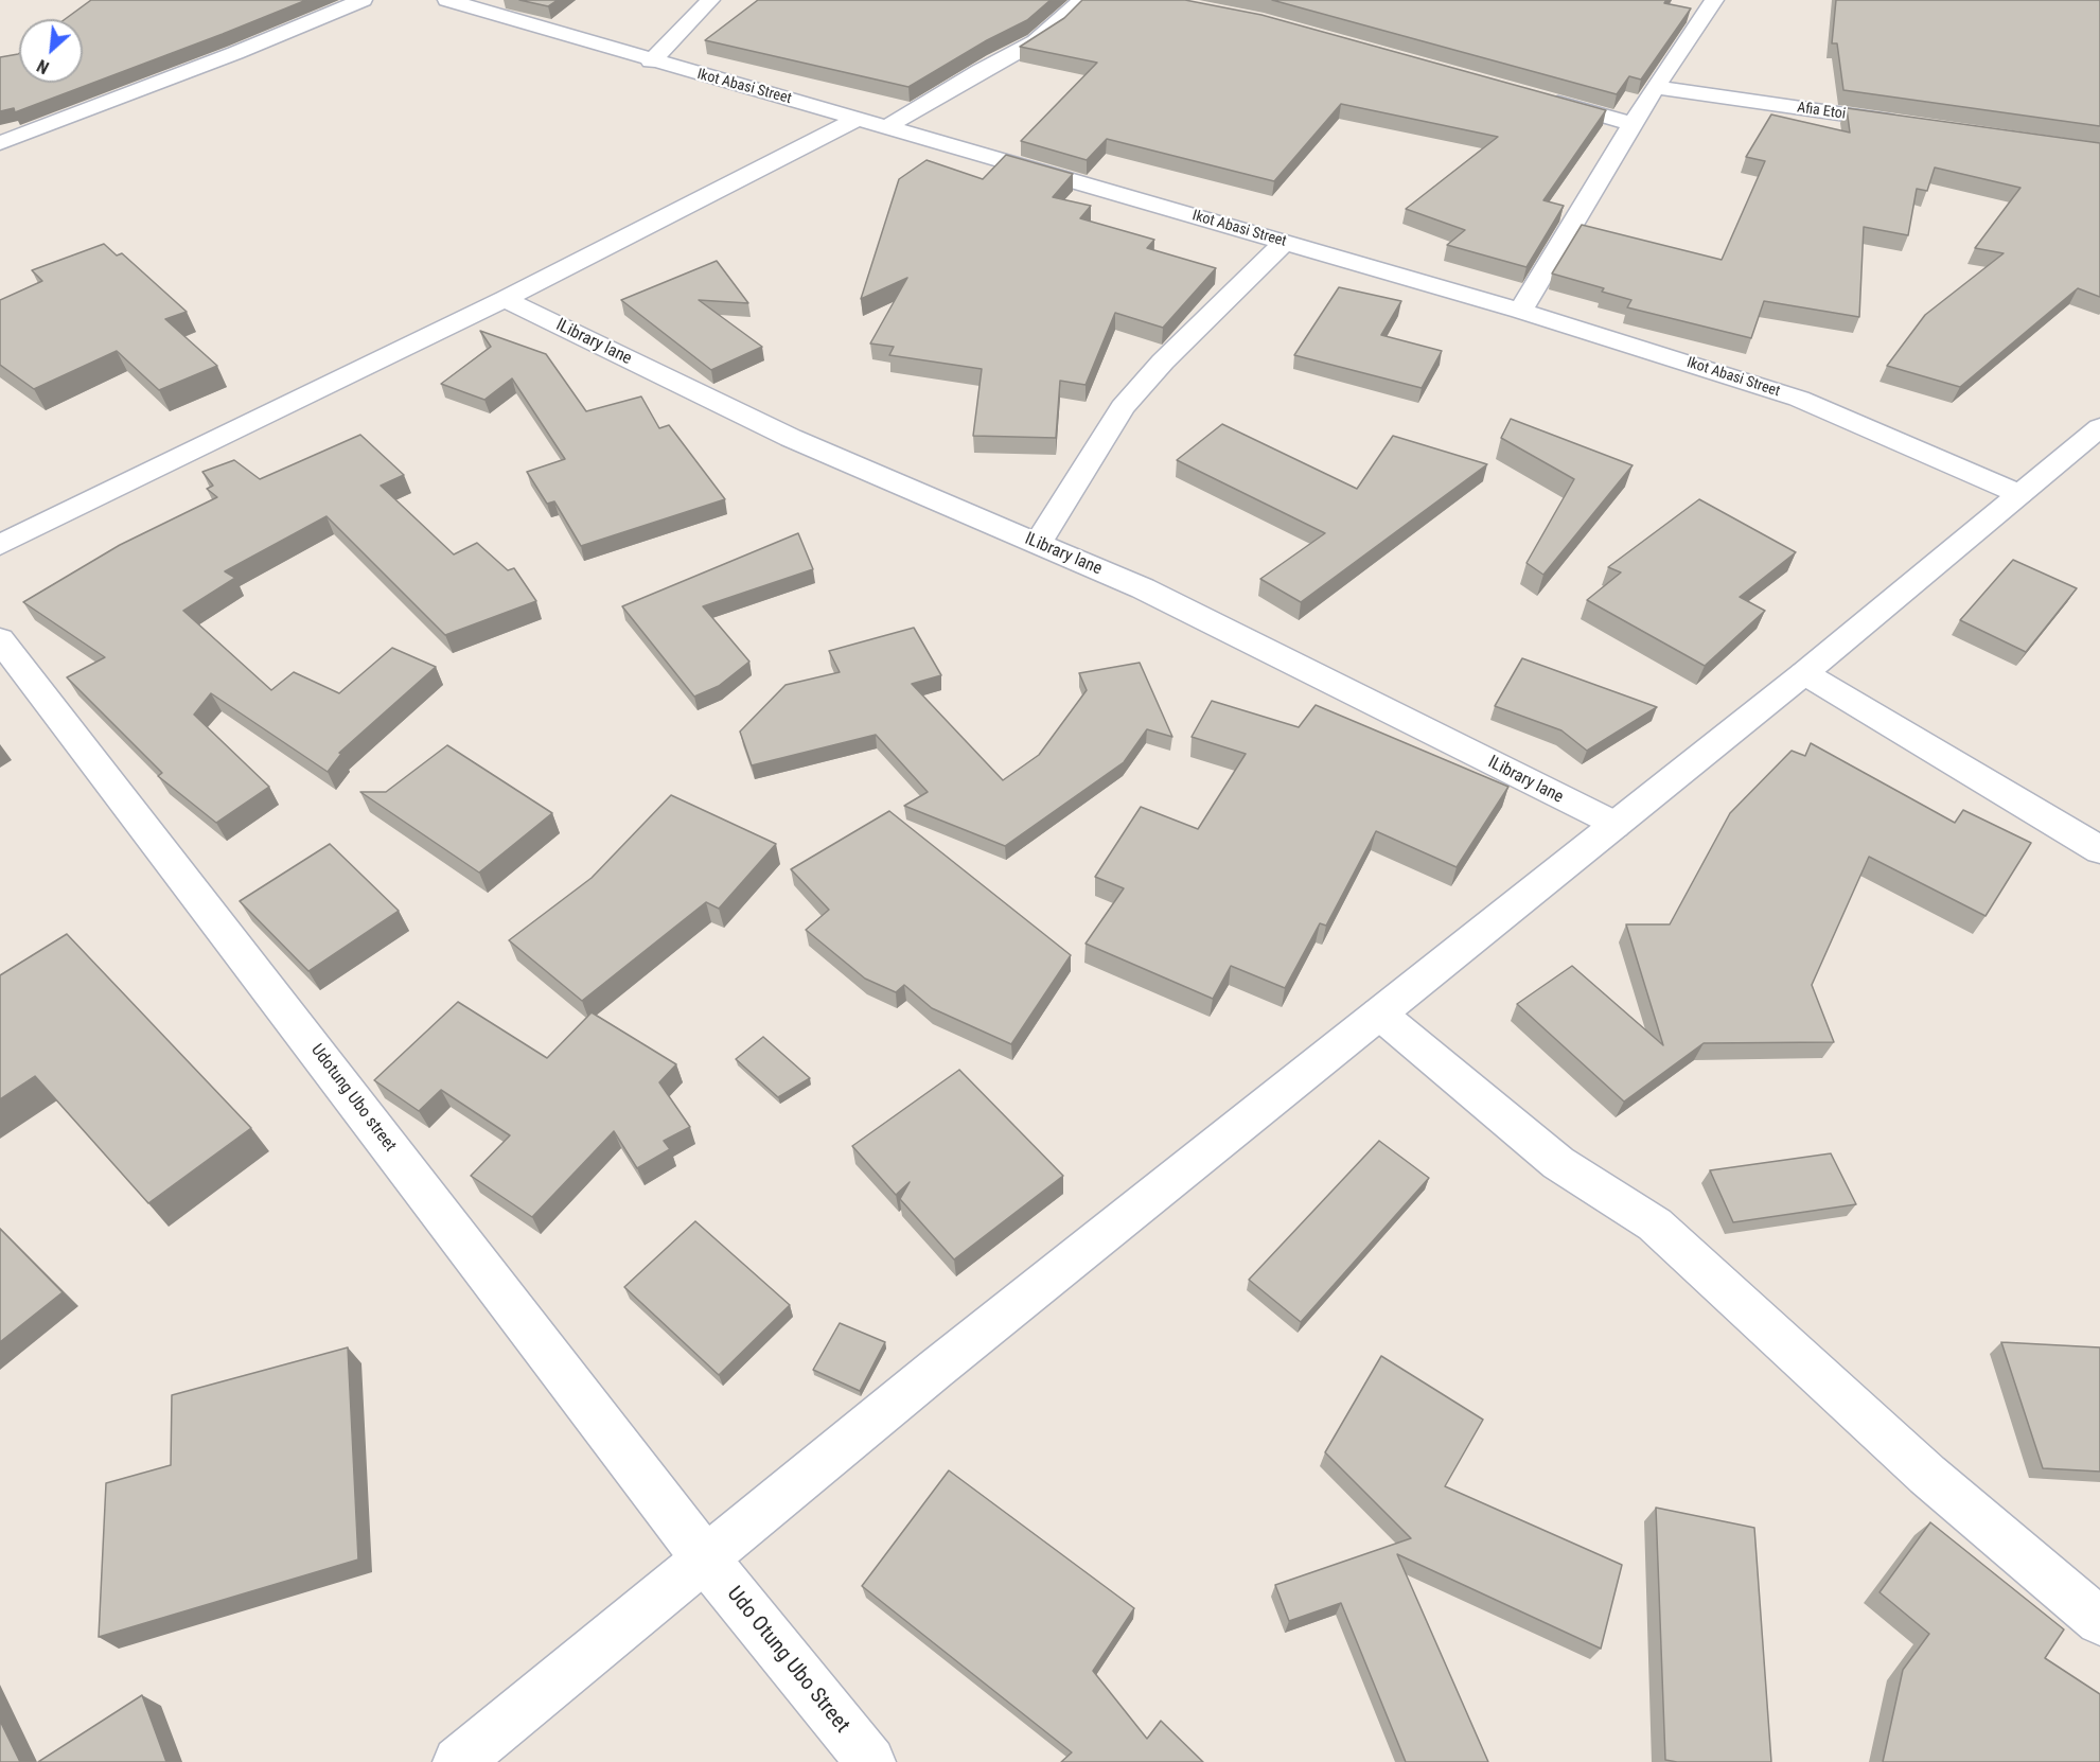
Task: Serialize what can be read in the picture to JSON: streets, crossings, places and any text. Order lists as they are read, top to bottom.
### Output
{
  "streets": {
    "street": [
      "Ikot Abasi Street",
      "Afia Etoi",
      "lLibrary lane",
      "Udotung Ubo street",
      "Udo Otung Ubo Street"
    ]
  },
  "crossings": [
    ["Udotung Ubo street", "Udo Otung Ubo Street"]
  ],
  "north": "bottom left"
}
